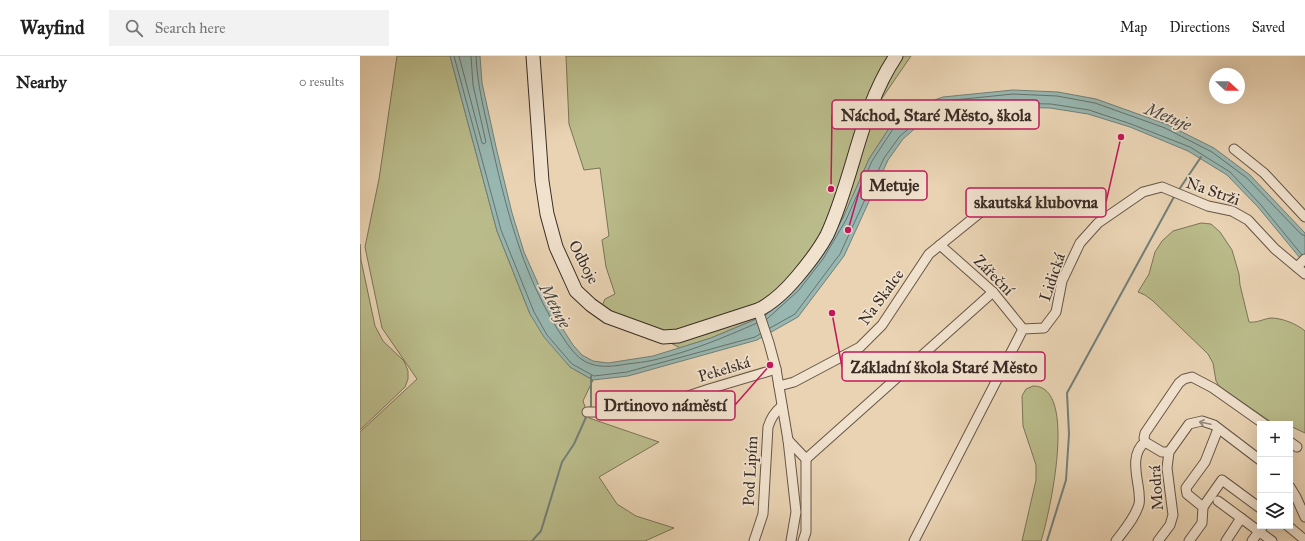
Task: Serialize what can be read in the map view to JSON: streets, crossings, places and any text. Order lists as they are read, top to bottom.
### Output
{
  "streets": {
    "street": [
      "Na Strži",
      "Odboje",
      "Zářeční",
      "Lidická",
      "Na Skalce",
      "Pekelská",
      "Pod Lipím",
      "Modrá"
    ]
  },
  "crossings": [
    ["Na Strži", "Lidická"],
    ["Zářeční", "Lidická"],
    ["Zářeční", "Na Skalce"]
  ],
  "water": ["Metuje"],
  "places": [
    "skautská klubovna",
    "Náchod, Staré Město, škola",
    "Metuje",
    "Základní škola Staré Město",
    "Drtinovo náměstí"
  ],
  "north": "right",
  "page": {
    "header": "Wayfind",
    "search": "Search here",
    "nav": ["Map", "Directions", "Saved"],
    "heading": ["Nearby", "0 results"],
    "map_buttons": ["+", "−"]
  }
}
